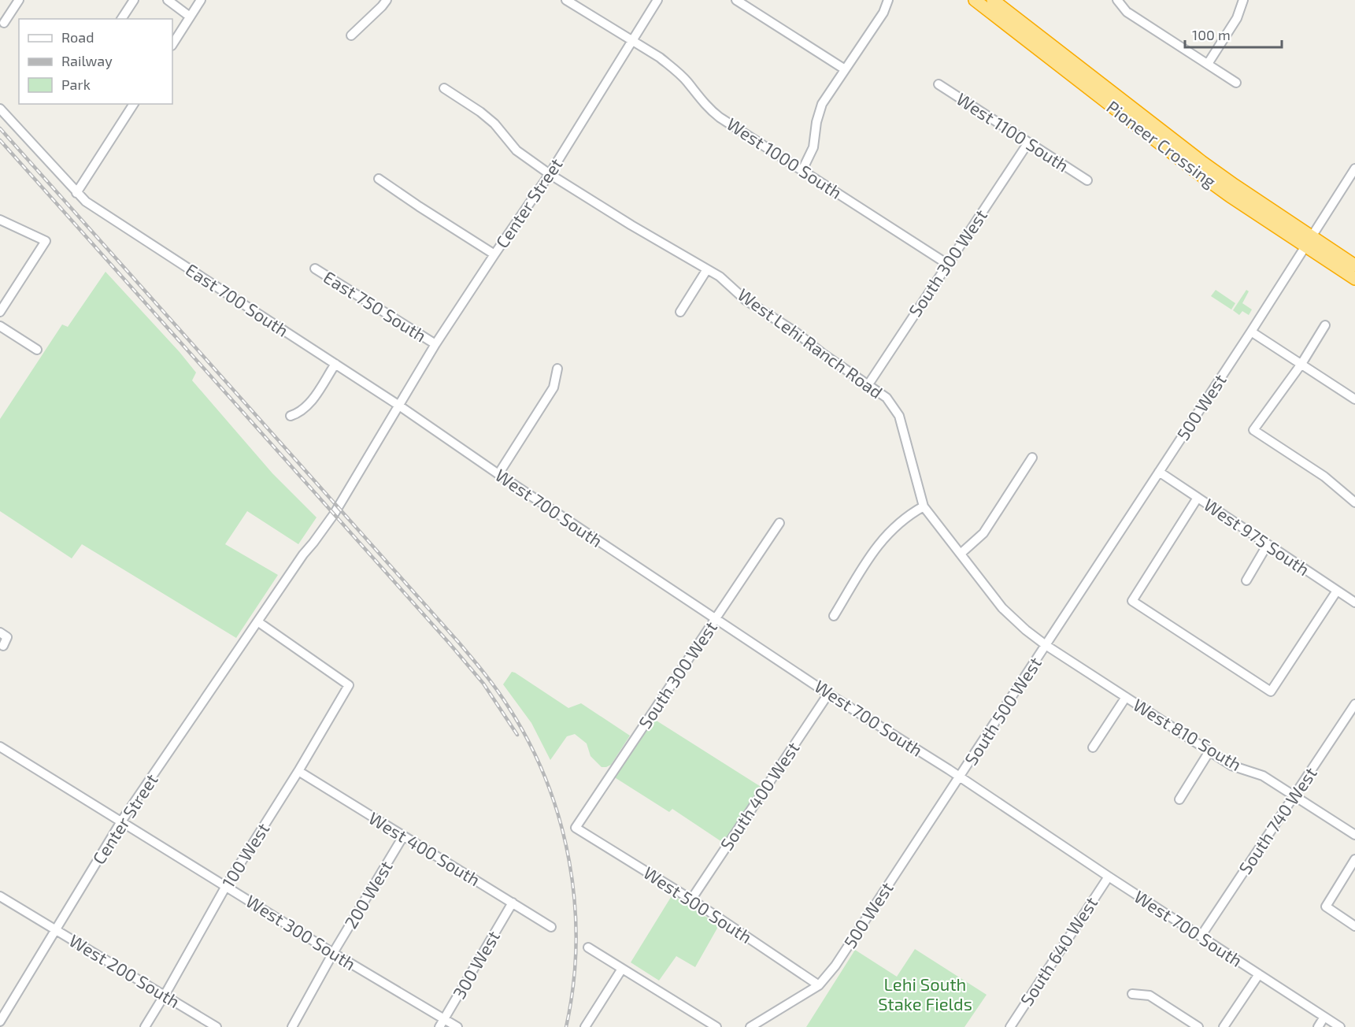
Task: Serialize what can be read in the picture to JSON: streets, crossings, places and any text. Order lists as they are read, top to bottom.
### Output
{
  "streets": {
    "highway": ["Pioneer Crossing"],
    "street": [
      "West 1100 South",
      "West 1000 South",
      "Center Street",
      "South 300 West",
      "East 700 South",
      "East 750 South",
      "West Lehi Ranch Road",
      "500 West",
      "West 700 South",
      "West 975 South",
      "South 500 West",
      "West 810 South",
      "South 400 West",
      "South 740 West",
      "West 400 South",
      "100 West",
      "200 West",
      "West 500 South",
      "West 300 South",
      "South 640 West",
      "300 West",
      "West 200 South"
    ]
  },
  "crossings": [
    ["West 1100 South", "South 300 West"],
    ["Pioneer Crossing", "500 West"],
    ["West 1000 South", "Center Street"],
    ["West 1000 South", "South 300 West"],
    ["Center Street", "East 700 South"],
    ["Center Street", "East 750 South"],
    ["Center Street", "West Lehi Ranch Road"],
    ["Center Street", "West 700 South"],
    ["Center Street", "100 West"],
    ["Center Street", "West 300 South"],
    ["Center Street", "West 200 South"],
    ["South 300 West", "West Lehi Ranch Road"],
    ["South 300 West", "West 700 South"],
    ["South 300 West", "West 500 South"],
    ["East 700 South", "West 700 South"],
    ["West Lehi Ranch Road", "500 West"],
    ["West Lehi Ranch Road", "South 500 West"],
    ["West Lehi Ranch Road", "West 810 South"],
    ["500 West", "West 700 South"],
    ["500 West", "West 975 South"],
    ["500 West", "South 500 West"],
    ["500 West", "West 810 South"],
    ["500 West", "West 500 South"],
    ["West 700 South", "South 500 West"],
    ["West 700 South", "South 400 West"],
    ["West 700 South", "South 740 West"],
    ["West 700 South", "South 640 West"],
    ["South 500 West", "West 810 South"],
    ["West 810 South", "South 740 West"],
    ["South 400 West", "West 500 South"],
    ["West 400 South", "100 West"],
    ["West 400 South", "200 West"],
    ["West 400 South", "300 West"],
    ["100 West", "West 300 South"],
    ["100 West", "West 200 South"],
    ["200 West", "West 300 South"],
    ["West 300 South", "300 West"]
  ],
  "parks": ["Lehi South Stake Fields"],
  "legend": ["Road", "Railway", "Park"],
  "scale_bar": "100 m"
}
